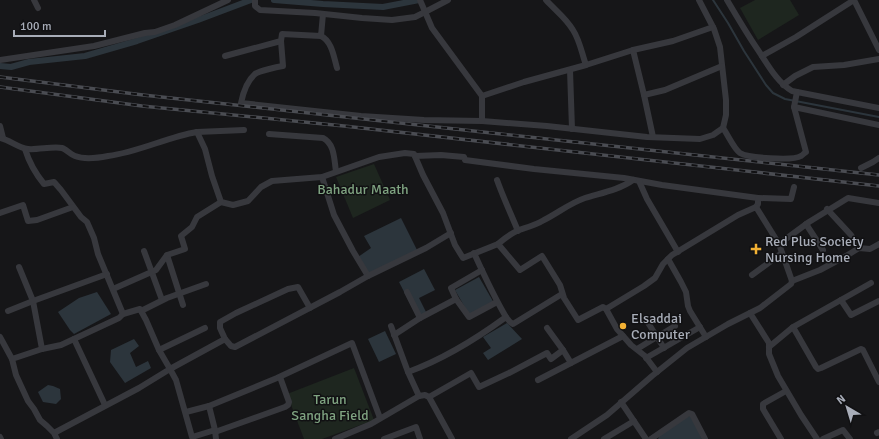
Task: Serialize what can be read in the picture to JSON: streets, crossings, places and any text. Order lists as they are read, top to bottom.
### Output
{
  "parks": ["Bahadur Maath", "Tarun Sangha Field"],
  "places": {
    "health": ["Red Plus Society Nursing Home"],
    "other": ["Elsaddai Computer"]
  },
  "scale_bar": "100 m",
  "north": "top left"
}
